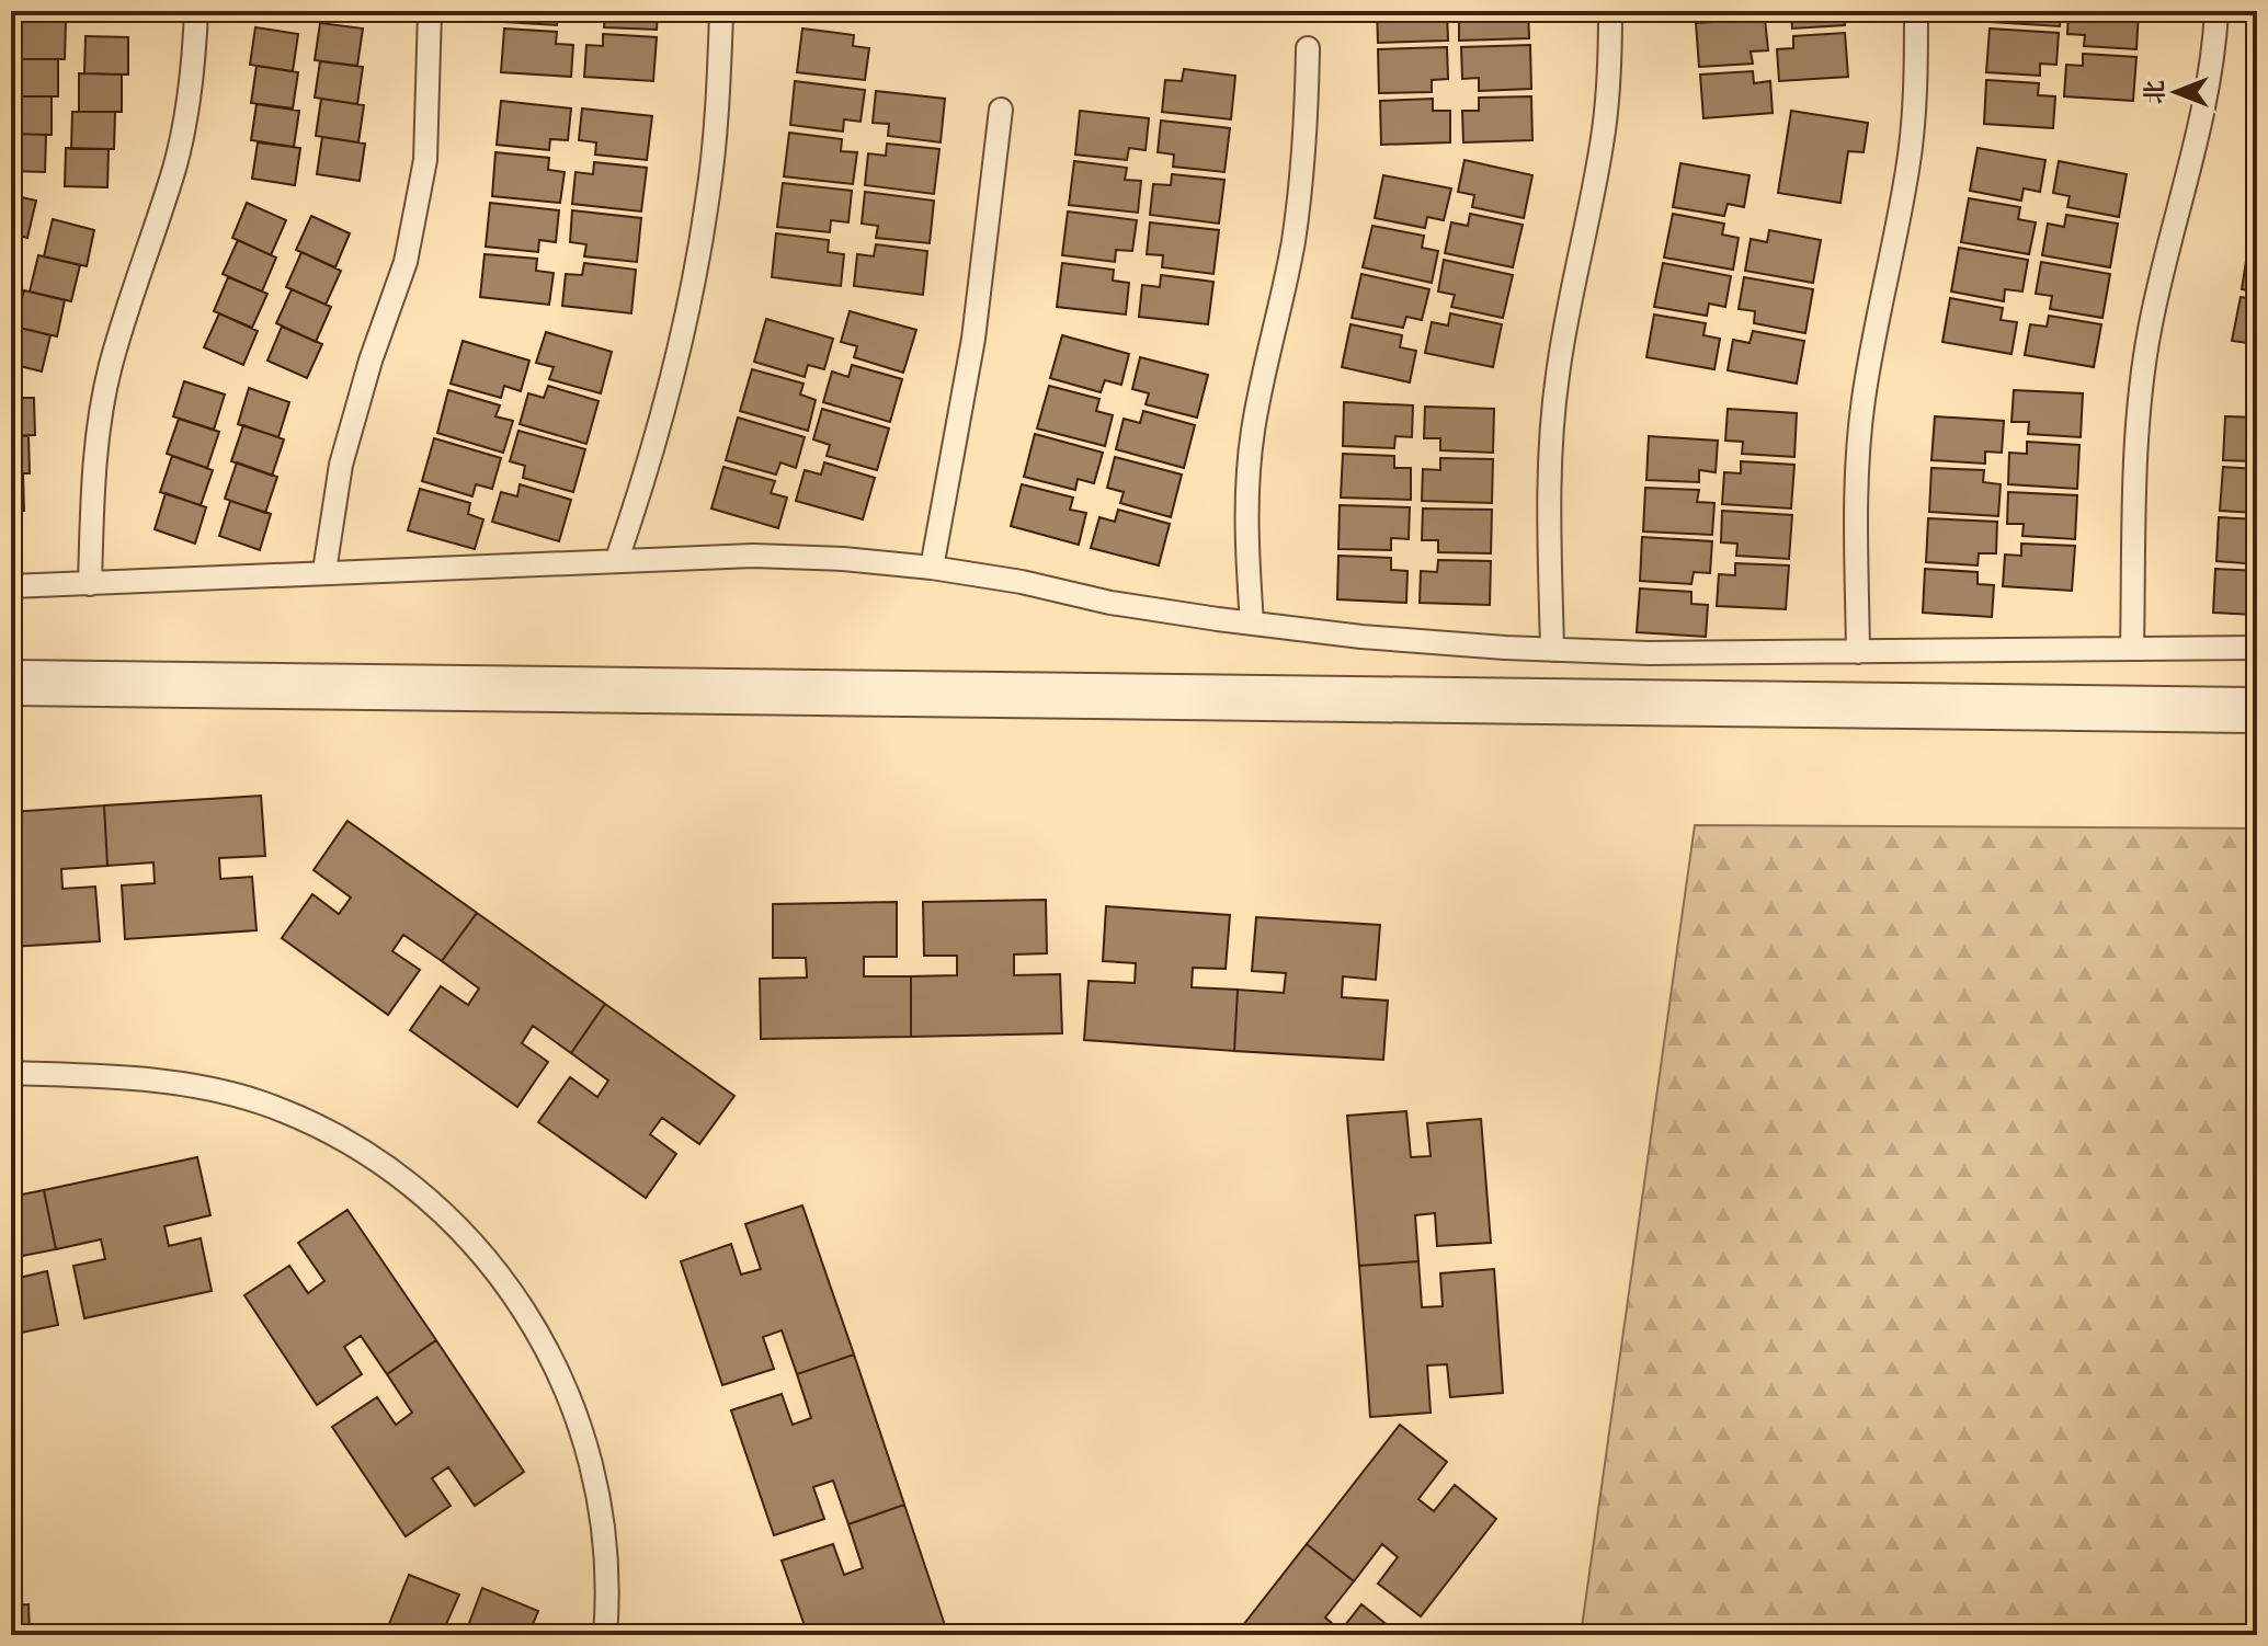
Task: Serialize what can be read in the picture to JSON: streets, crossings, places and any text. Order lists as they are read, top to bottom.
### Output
{
  "north": "left"
}
